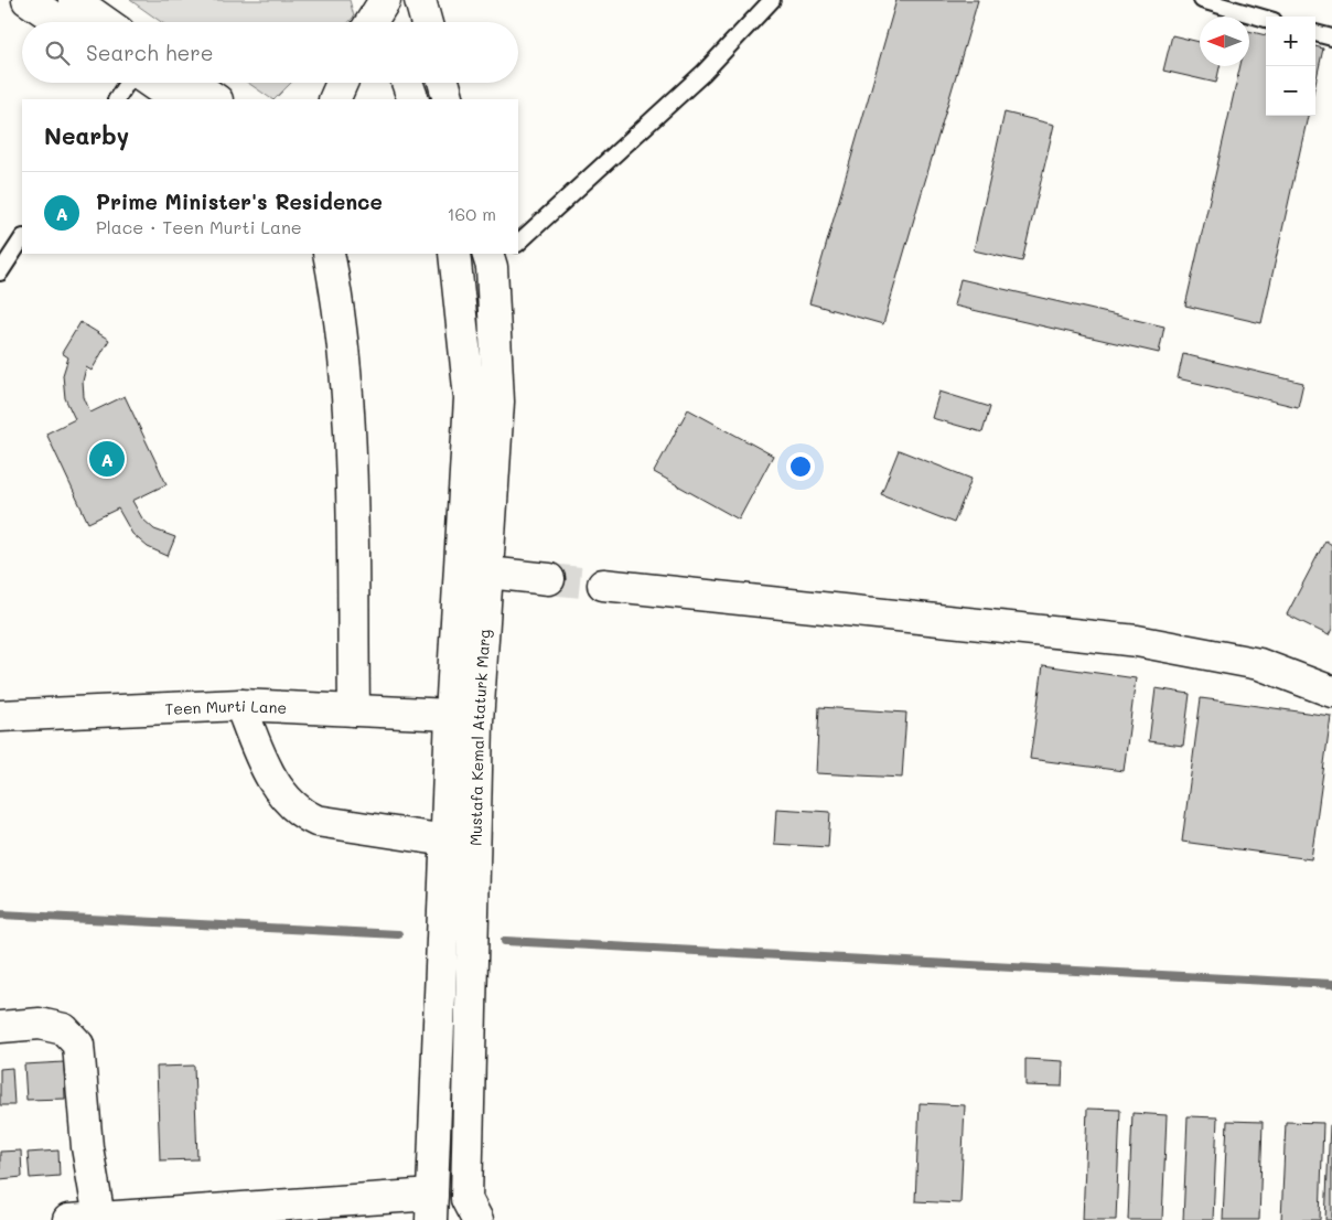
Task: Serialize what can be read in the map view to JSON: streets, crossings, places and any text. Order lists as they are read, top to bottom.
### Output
{
  "streets": {
    "street": ["Teen Murti Lane", "Mustafa Kemal Ataturk Marg"]
  },
  "crossings": [
    ["Teen Murti Lane", "Mustafa Kemal Ataturk Marg"]
  ],
  "north": "left",
  "page": {
    "map_buttons": ["+", "−"],
    "search": "Search here",
    "heading": "Nearby",
    "list": [
      {
        "mark": "A",
        "name": "Prime Minister's Residence",
        "note": "Place · Teen Murti Lane",
        "value": "160 m"
      }
    ],
    "pins": "A"
  }
}
